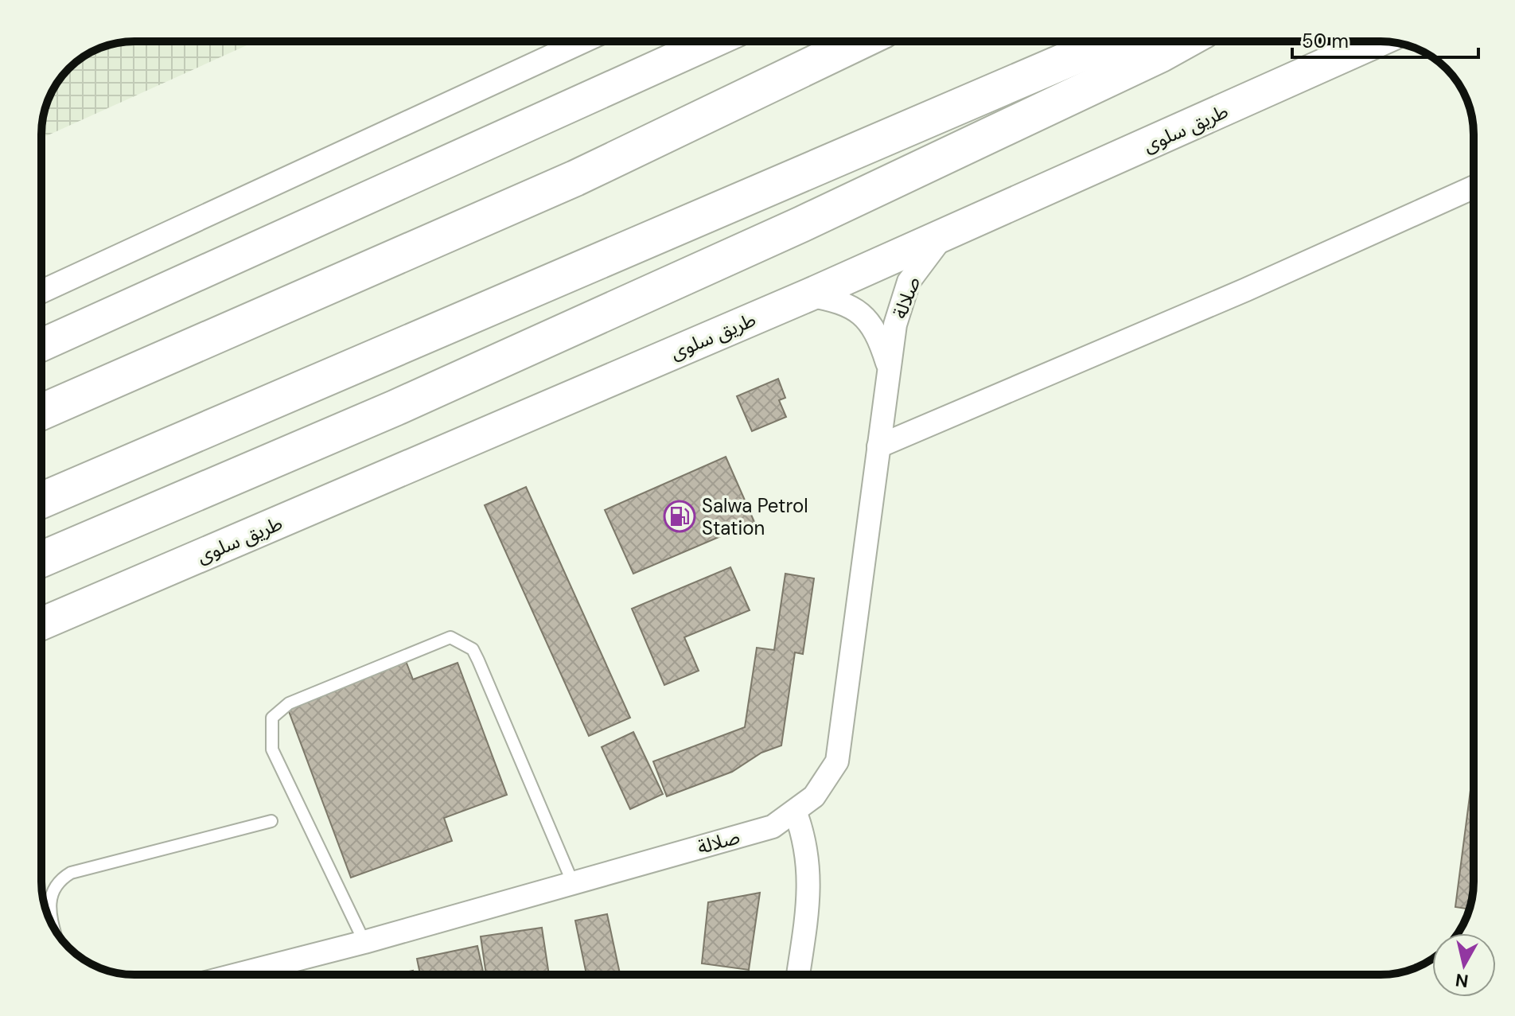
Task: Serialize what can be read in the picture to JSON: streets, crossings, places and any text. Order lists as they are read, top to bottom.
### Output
{
  "streets": {
    "main road": ["طريق سلوى"],
    "street": ["صلالة"]
  },
  "crossings": [
    ["طريق سلوى", "صلالة"]
  ],
  "places": {
    "fuel station": ["Salwa Petrol Station"]
  },
  "scale_bar": "50 m",
  "north": "bottom"
}
